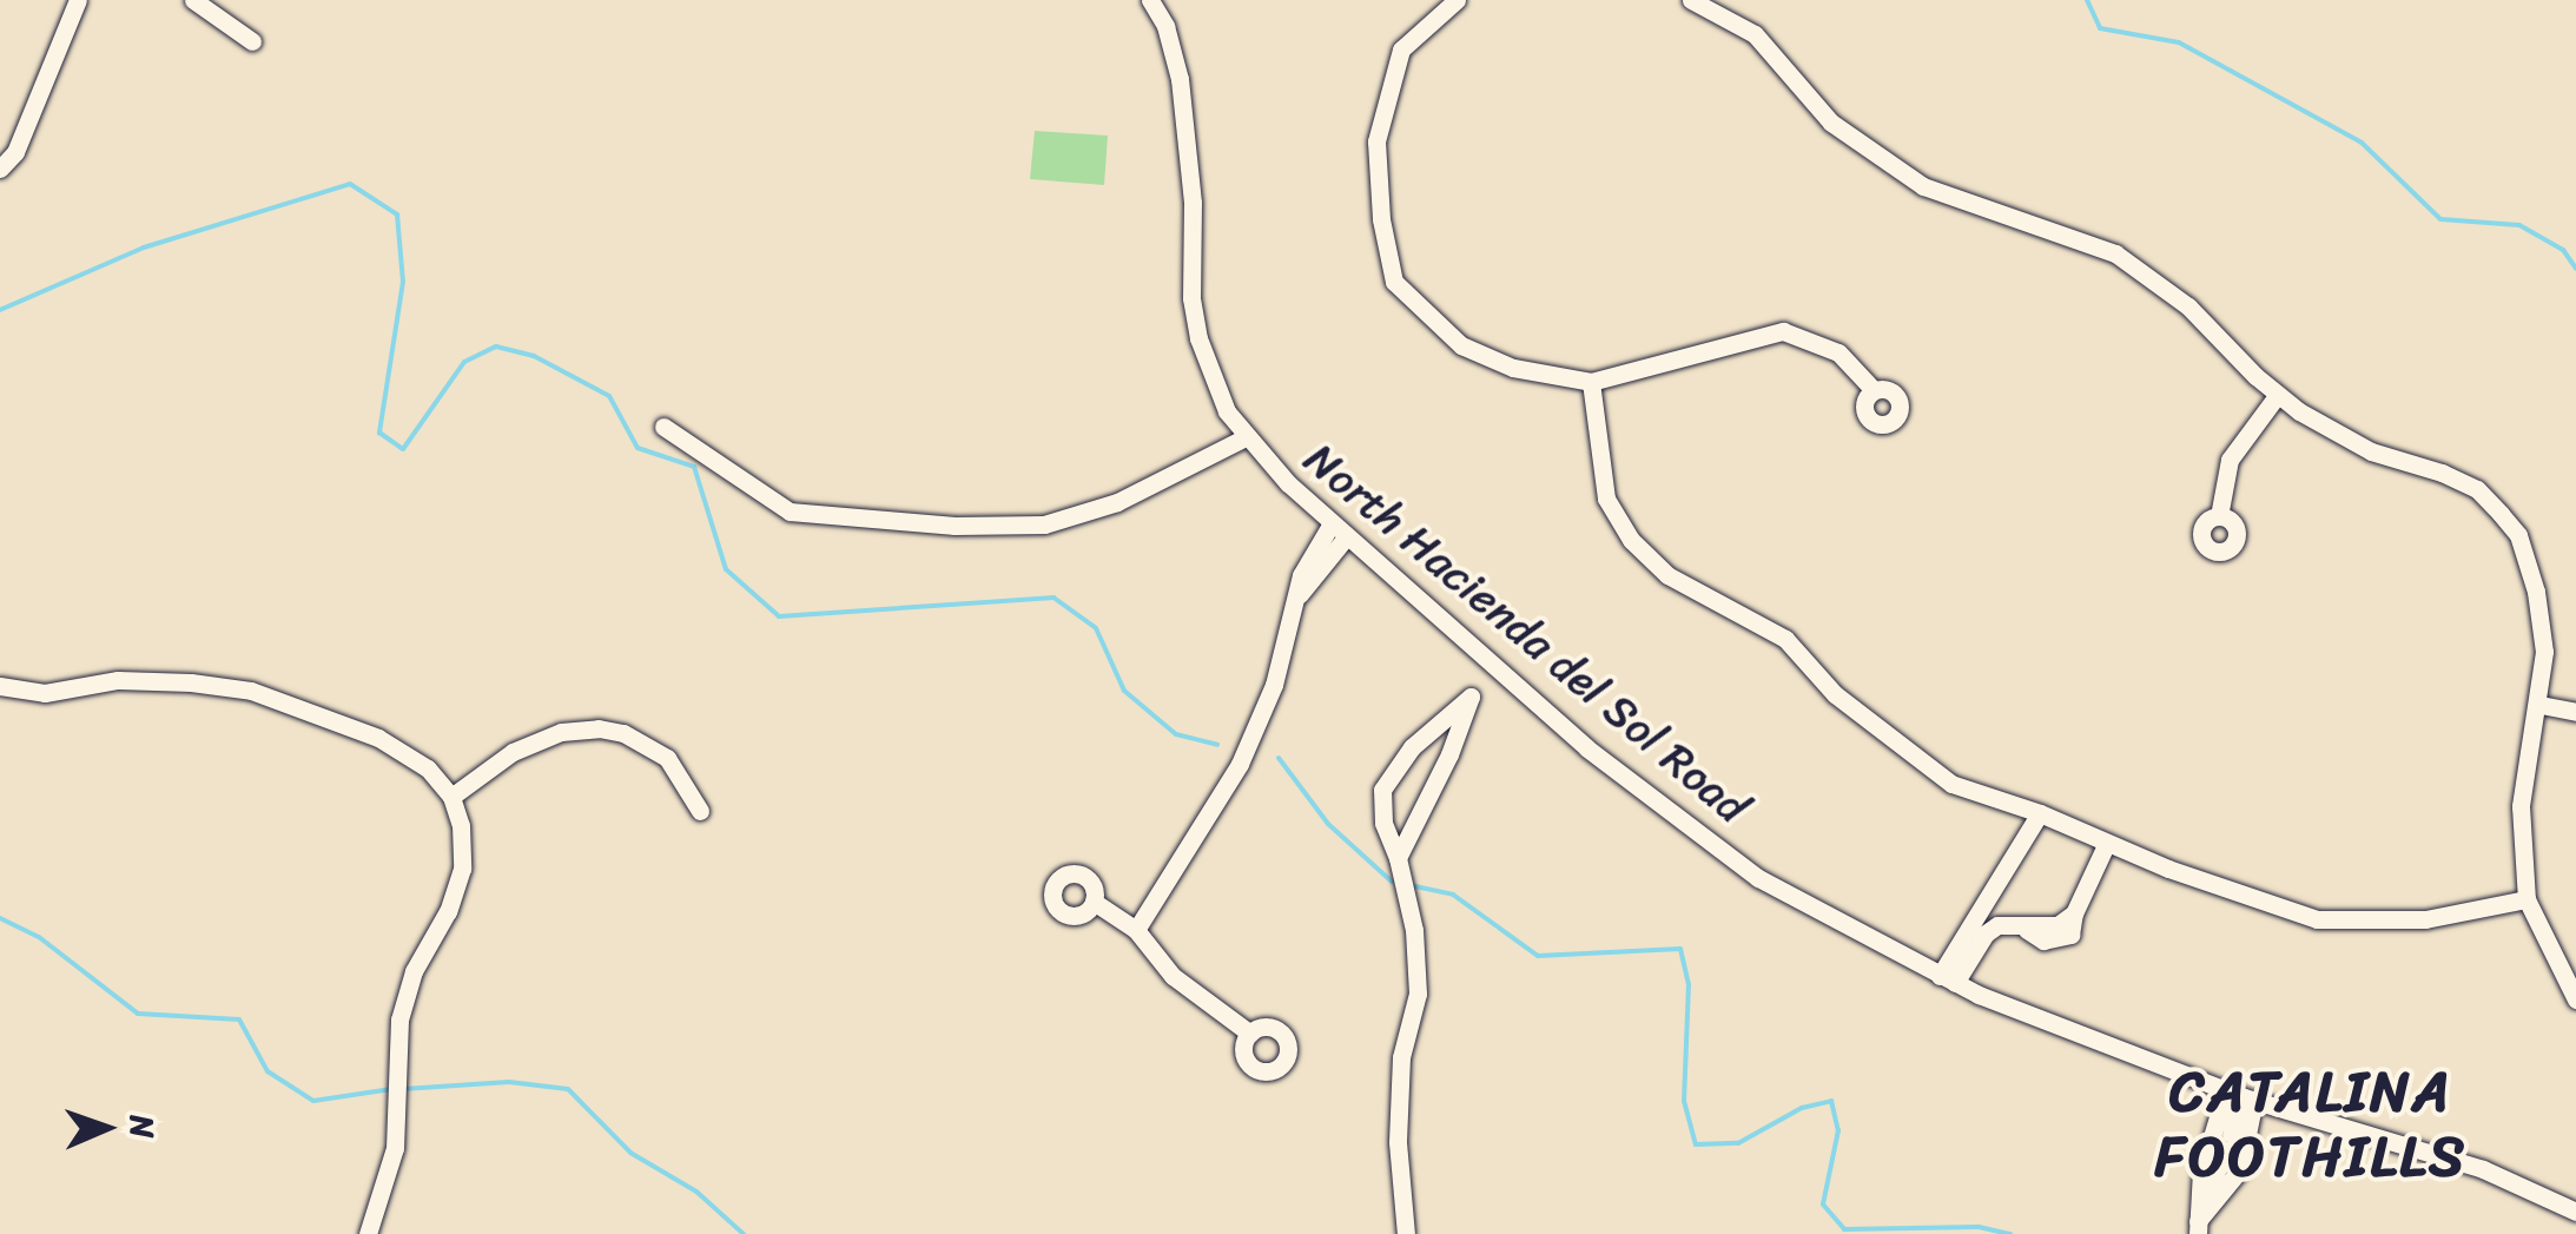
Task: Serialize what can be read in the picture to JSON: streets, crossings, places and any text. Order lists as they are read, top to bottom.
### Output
{
  "streets": {
    "street": ["North Hacienda del Sol Road"]
  },
  "districts": ["CATALINA FOOTHILLS"],
  "north": "right"
}
